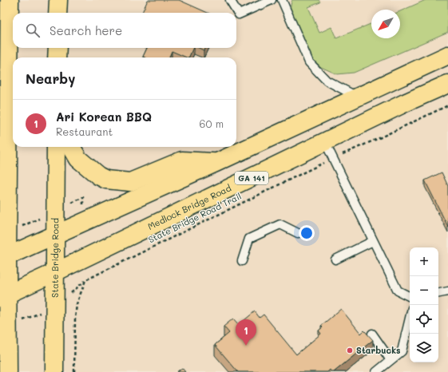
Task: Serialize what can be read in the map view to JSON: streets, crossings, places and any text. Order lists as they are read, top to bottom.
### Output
{
  "streets": {
    "highway": ["GA 141", "Medlock Bridge Road", "State Bridge Road"],
    "path": ["State Bridge Road Trail"]
  },
  "crossings": [
    ["Medlock Bridge Road", "State Bridge Road"]
  ],
  "places": ["Starbucks"],
  "north": "bottom left",
  "page": {
    "search": "Search here",
    "heading": "Nearby",
    "list": [
      {
        "mark": "1",
        "name": "Ari Korean BBQ",
        "note": "Restaurant",
        "value": "60 m"
      }
    ],
    "map_buttons": ["+", "−"],
    "pins": "1"
  }
}
